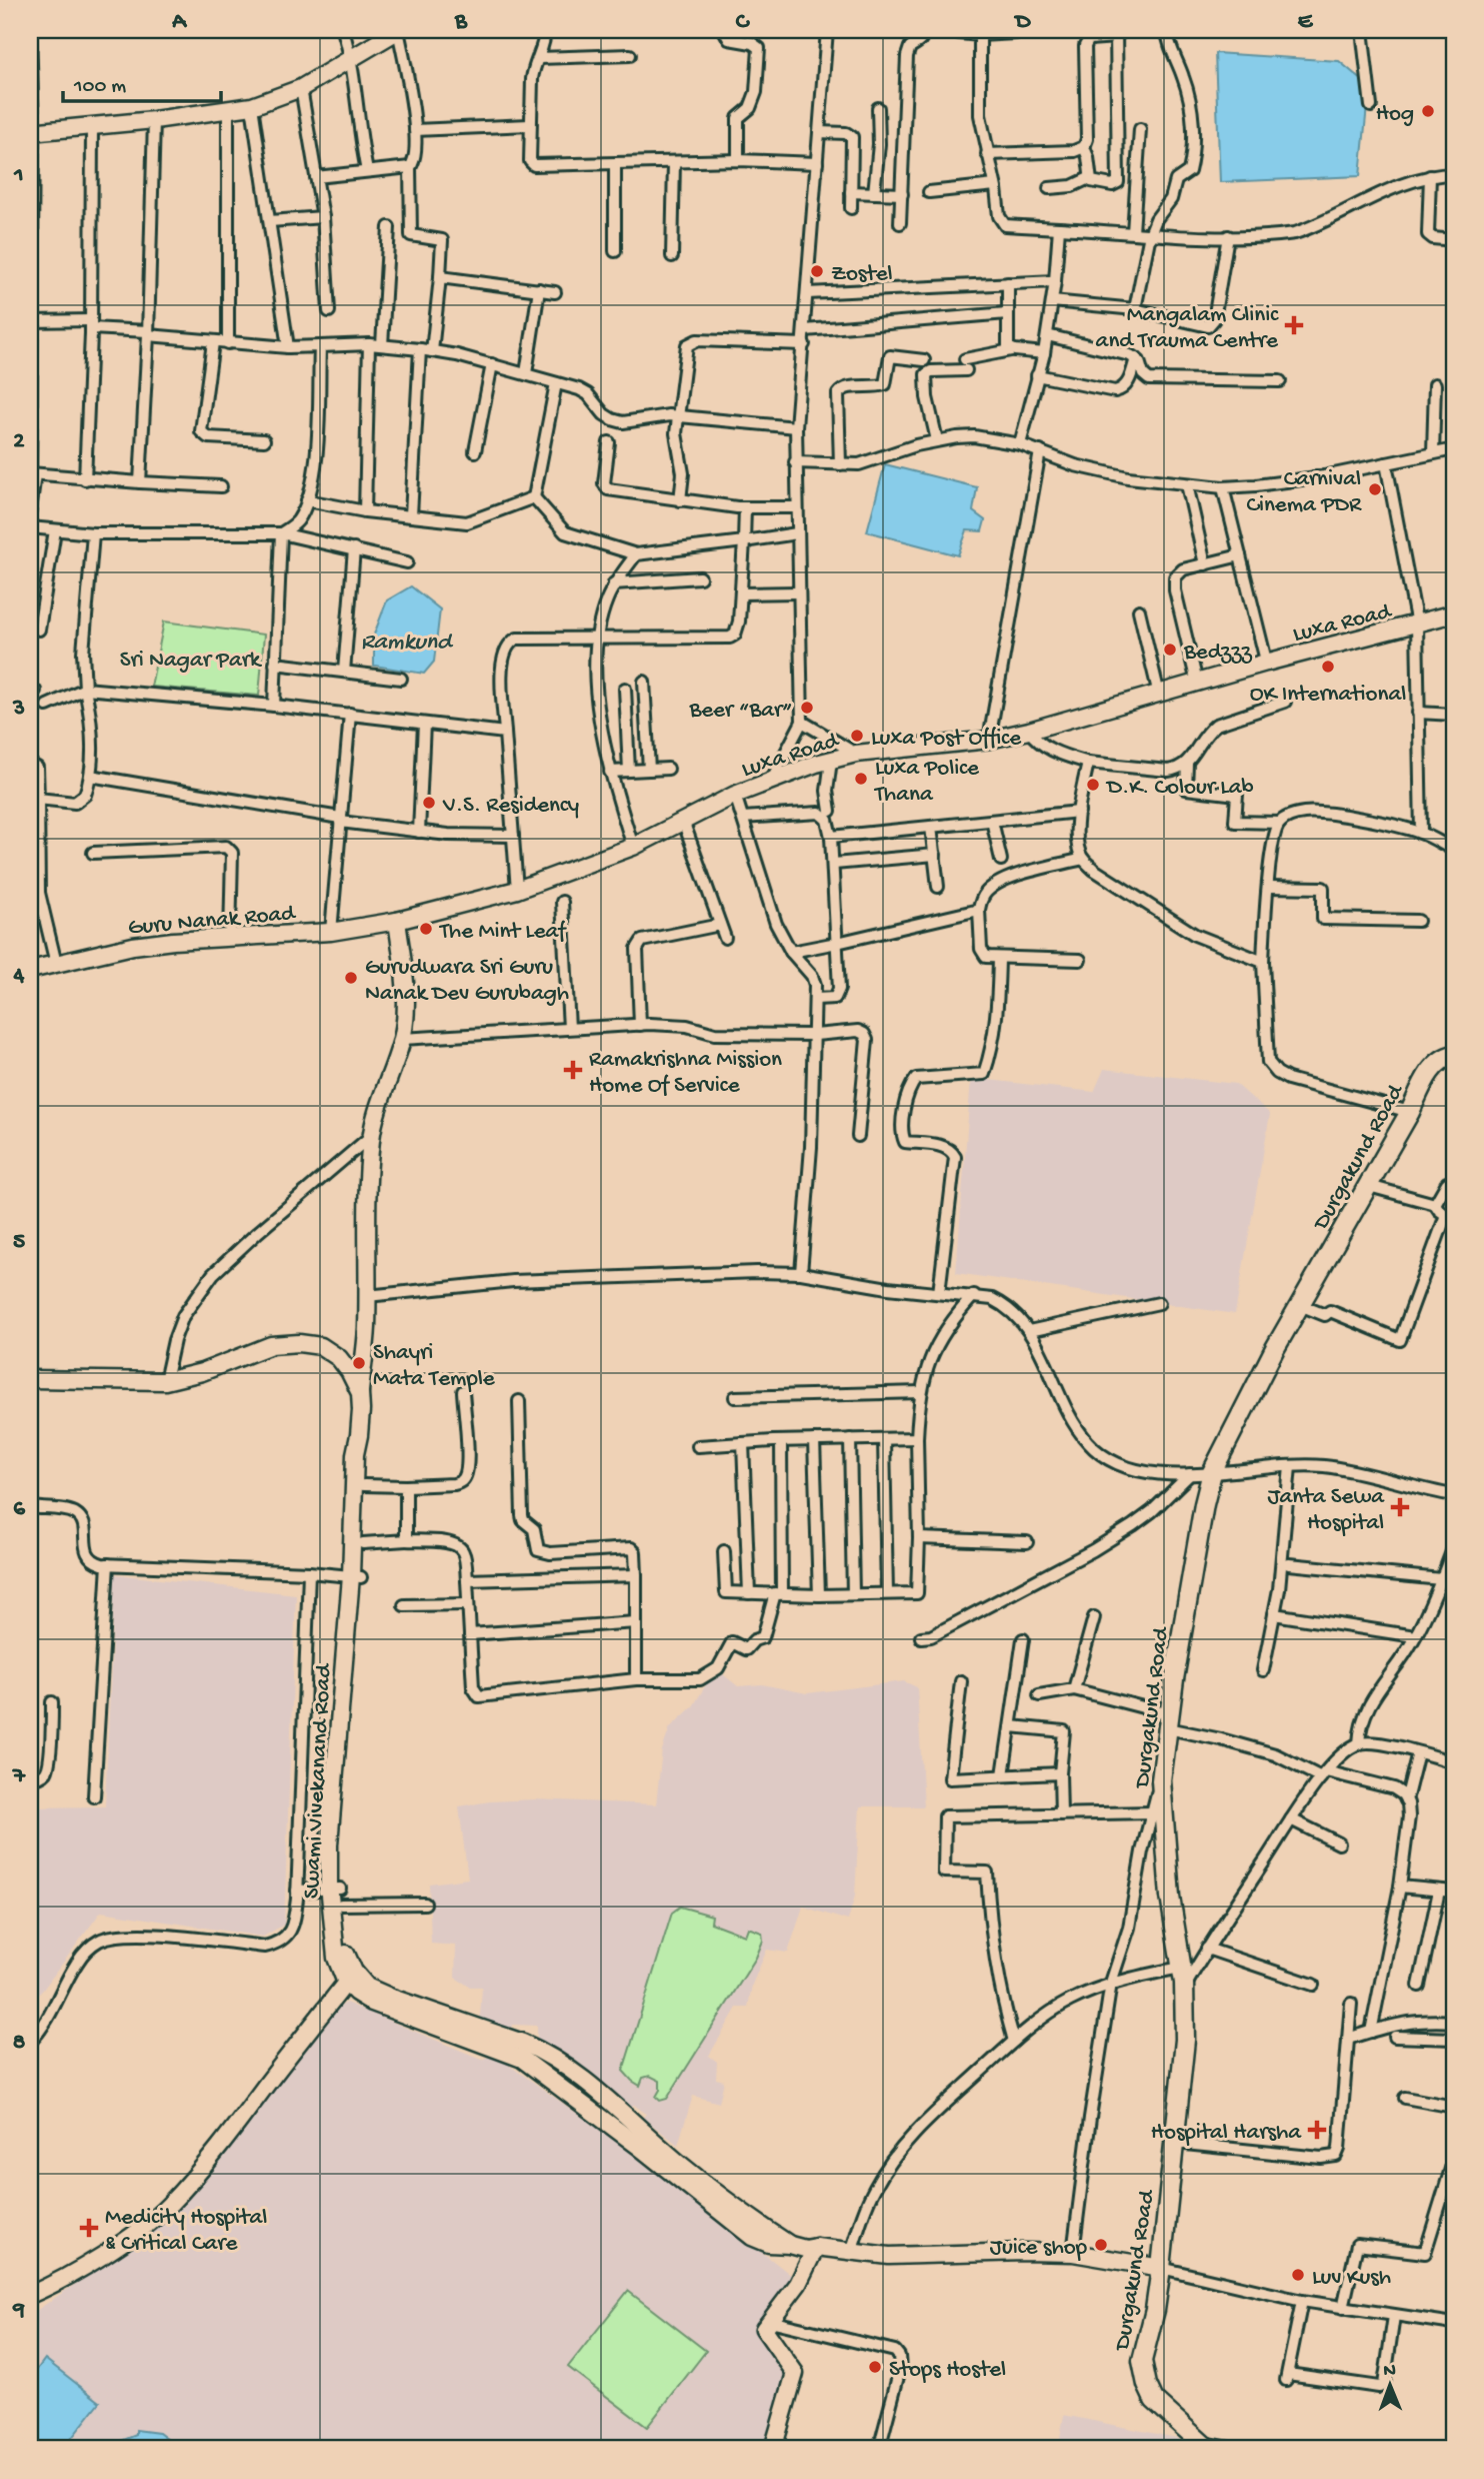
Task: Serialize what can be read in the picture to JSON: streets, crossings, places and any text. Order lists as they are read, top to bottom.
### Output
{
  "streets": {
    "main road": ["Durgakund Road"],
    "street": ["Luxa Road", "Guru Nanak Road", "Swami Vivekanand Road"]
  },
  "crossings": [
    ["Luxa Road", "Guru Nanak Road"],
    ["Luxa Road", "Swami Vivekanand Road"],
    ["Guru Nanak Road", "Swami Vivekanand Road"]
  ],
  "water": ["Ramkund"],
  "parks": ["Sri Nagar Park"],
  "places": {
    "other": [
      "Hog",
      "Zostel",
      "Carnival Cinema PDR",
      "Bedzzz",
      "OK International",
      "Beer “Bar”",
      "Luxa Post Office",
      "Luxa Police Thana",
      "D.K. Colour Lab",
      "V.S. Residency",
      "The Mint Leaf",
      "Gurudwara Sri Guru Nanak Dev Gurubagh",
      "Shayri Mata Temple",
      "Juice shop",
      "Luv Kush",
      "Stops Hostel"
    ],
    "health": [
      "Mangalam Clinic and Trauma Centre",
      "Ramakrishna Mission Home Of Service",
      "Janta Sewa Hospital",
      "Hospital Harsha",
      "Medicity Hospital & Critical Care"
    ]
  },
  "scale_bar": "100 m",
  "north": "top",
  "grid": {
    "columns": [
      "A",
      "B",
      "C",
      "D",
      "E"
    ],
    "rows": [
      "1",
      "2",
      "3",
      "4",
      "5",
      "6",
      "7",
      "8",
      "9"
    ]
  }
}
